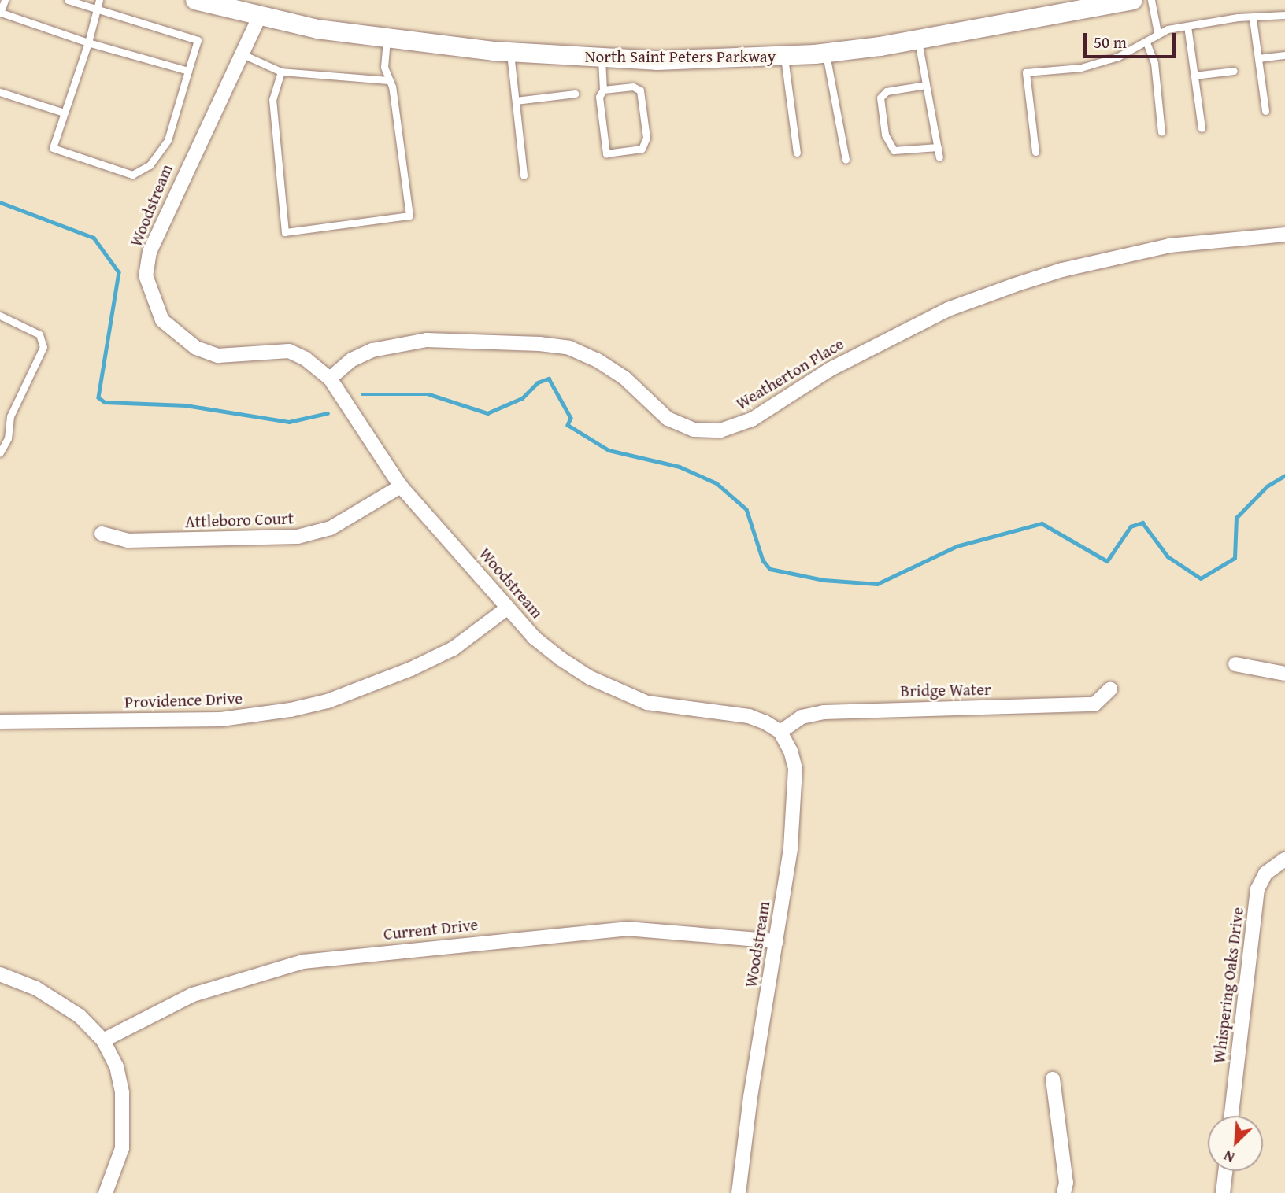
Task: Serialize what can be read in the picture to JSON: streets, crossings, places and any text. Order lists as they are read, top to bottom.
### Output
{
  "streets": {
    "main road": ["North Saint Peters Parkway"],
    "street": [
      "Woodstream",
      "Weatherton Place",
      "Attleboro Court",
      "Bridge Water",
      "Providence Drive",
      "Current Drive",
      "Whispering Oaks Drive"
    ]
  },
  "crossings": [
    ["North Saint Peters Parkway", "Woodstream"],
    ["Woodstream", "Weatherton Place"],
    ["Woodstream", "Attleboro Court"],
    ["Woodstream", "Bridge Water"],
    ["Woodstream", "Providence Drive"],
    ["Woodstream", "Current Drive"]
  ],
  "scale_bar": "50 m",
  "north": "bottom left"
}
